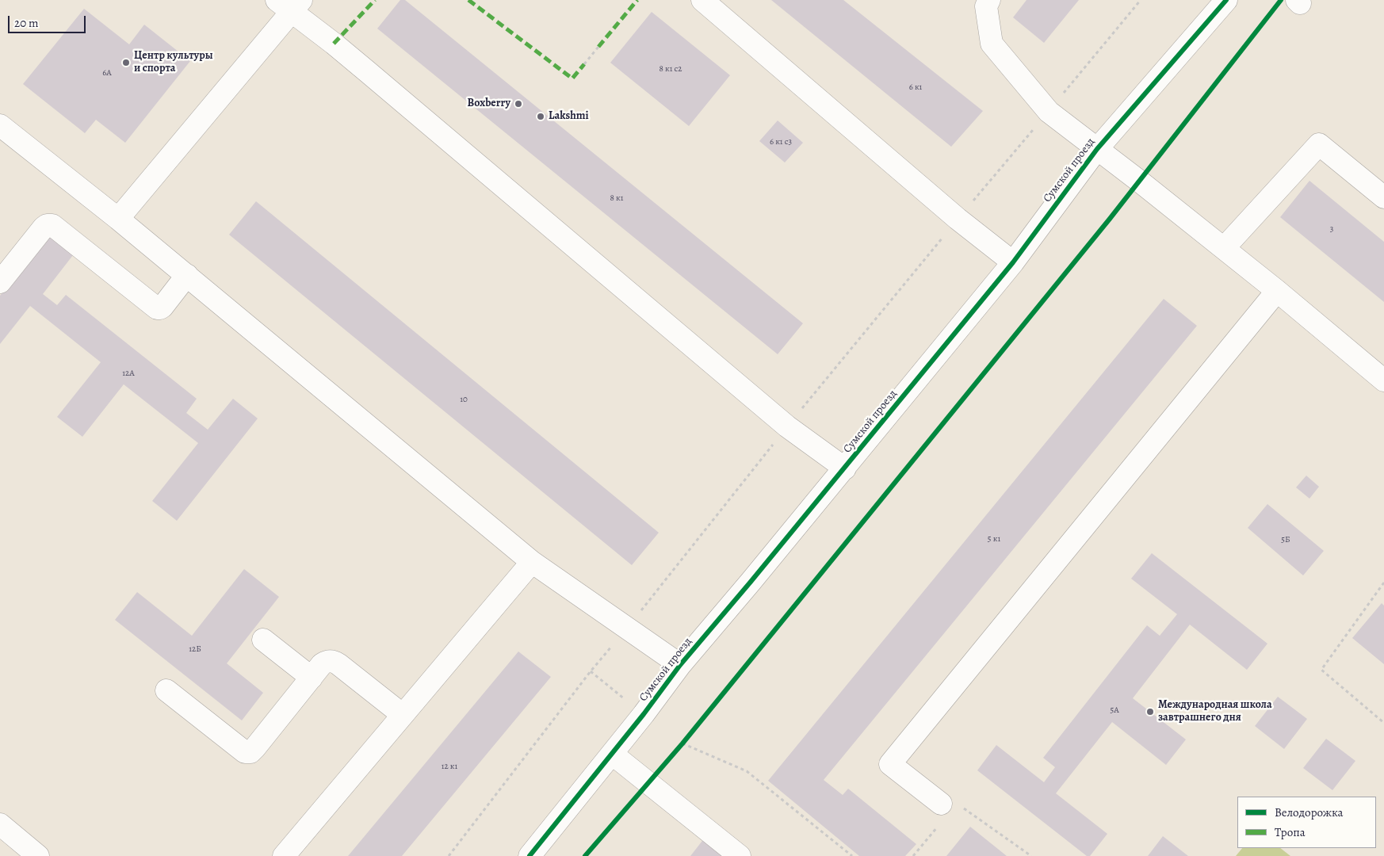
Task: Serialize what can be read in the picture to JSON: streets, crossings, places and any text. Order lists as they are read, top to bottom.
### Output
{
  "streets": {
    "street": ["Сумской проезд"]
  },
  "places": [
    "Центр культуры и спорта",
    "Boxberry",
    "Lakshmi",
    "Международная школа завтрашнего дня"
  ],
  "house_numbers": [
    "8 к1 с2",
    "6А",
    "6 к1",
    "6 к1 с3",
    "8 к1",
    "3",
    "12А",
    "10",
    "5 к1",
    "5Б",
    "12Б",
    "5А",
    "12 к1"
  ],
  "legend": ["Велодорожка", "Тропа"],
  "scale_bar": "20 m"
}
